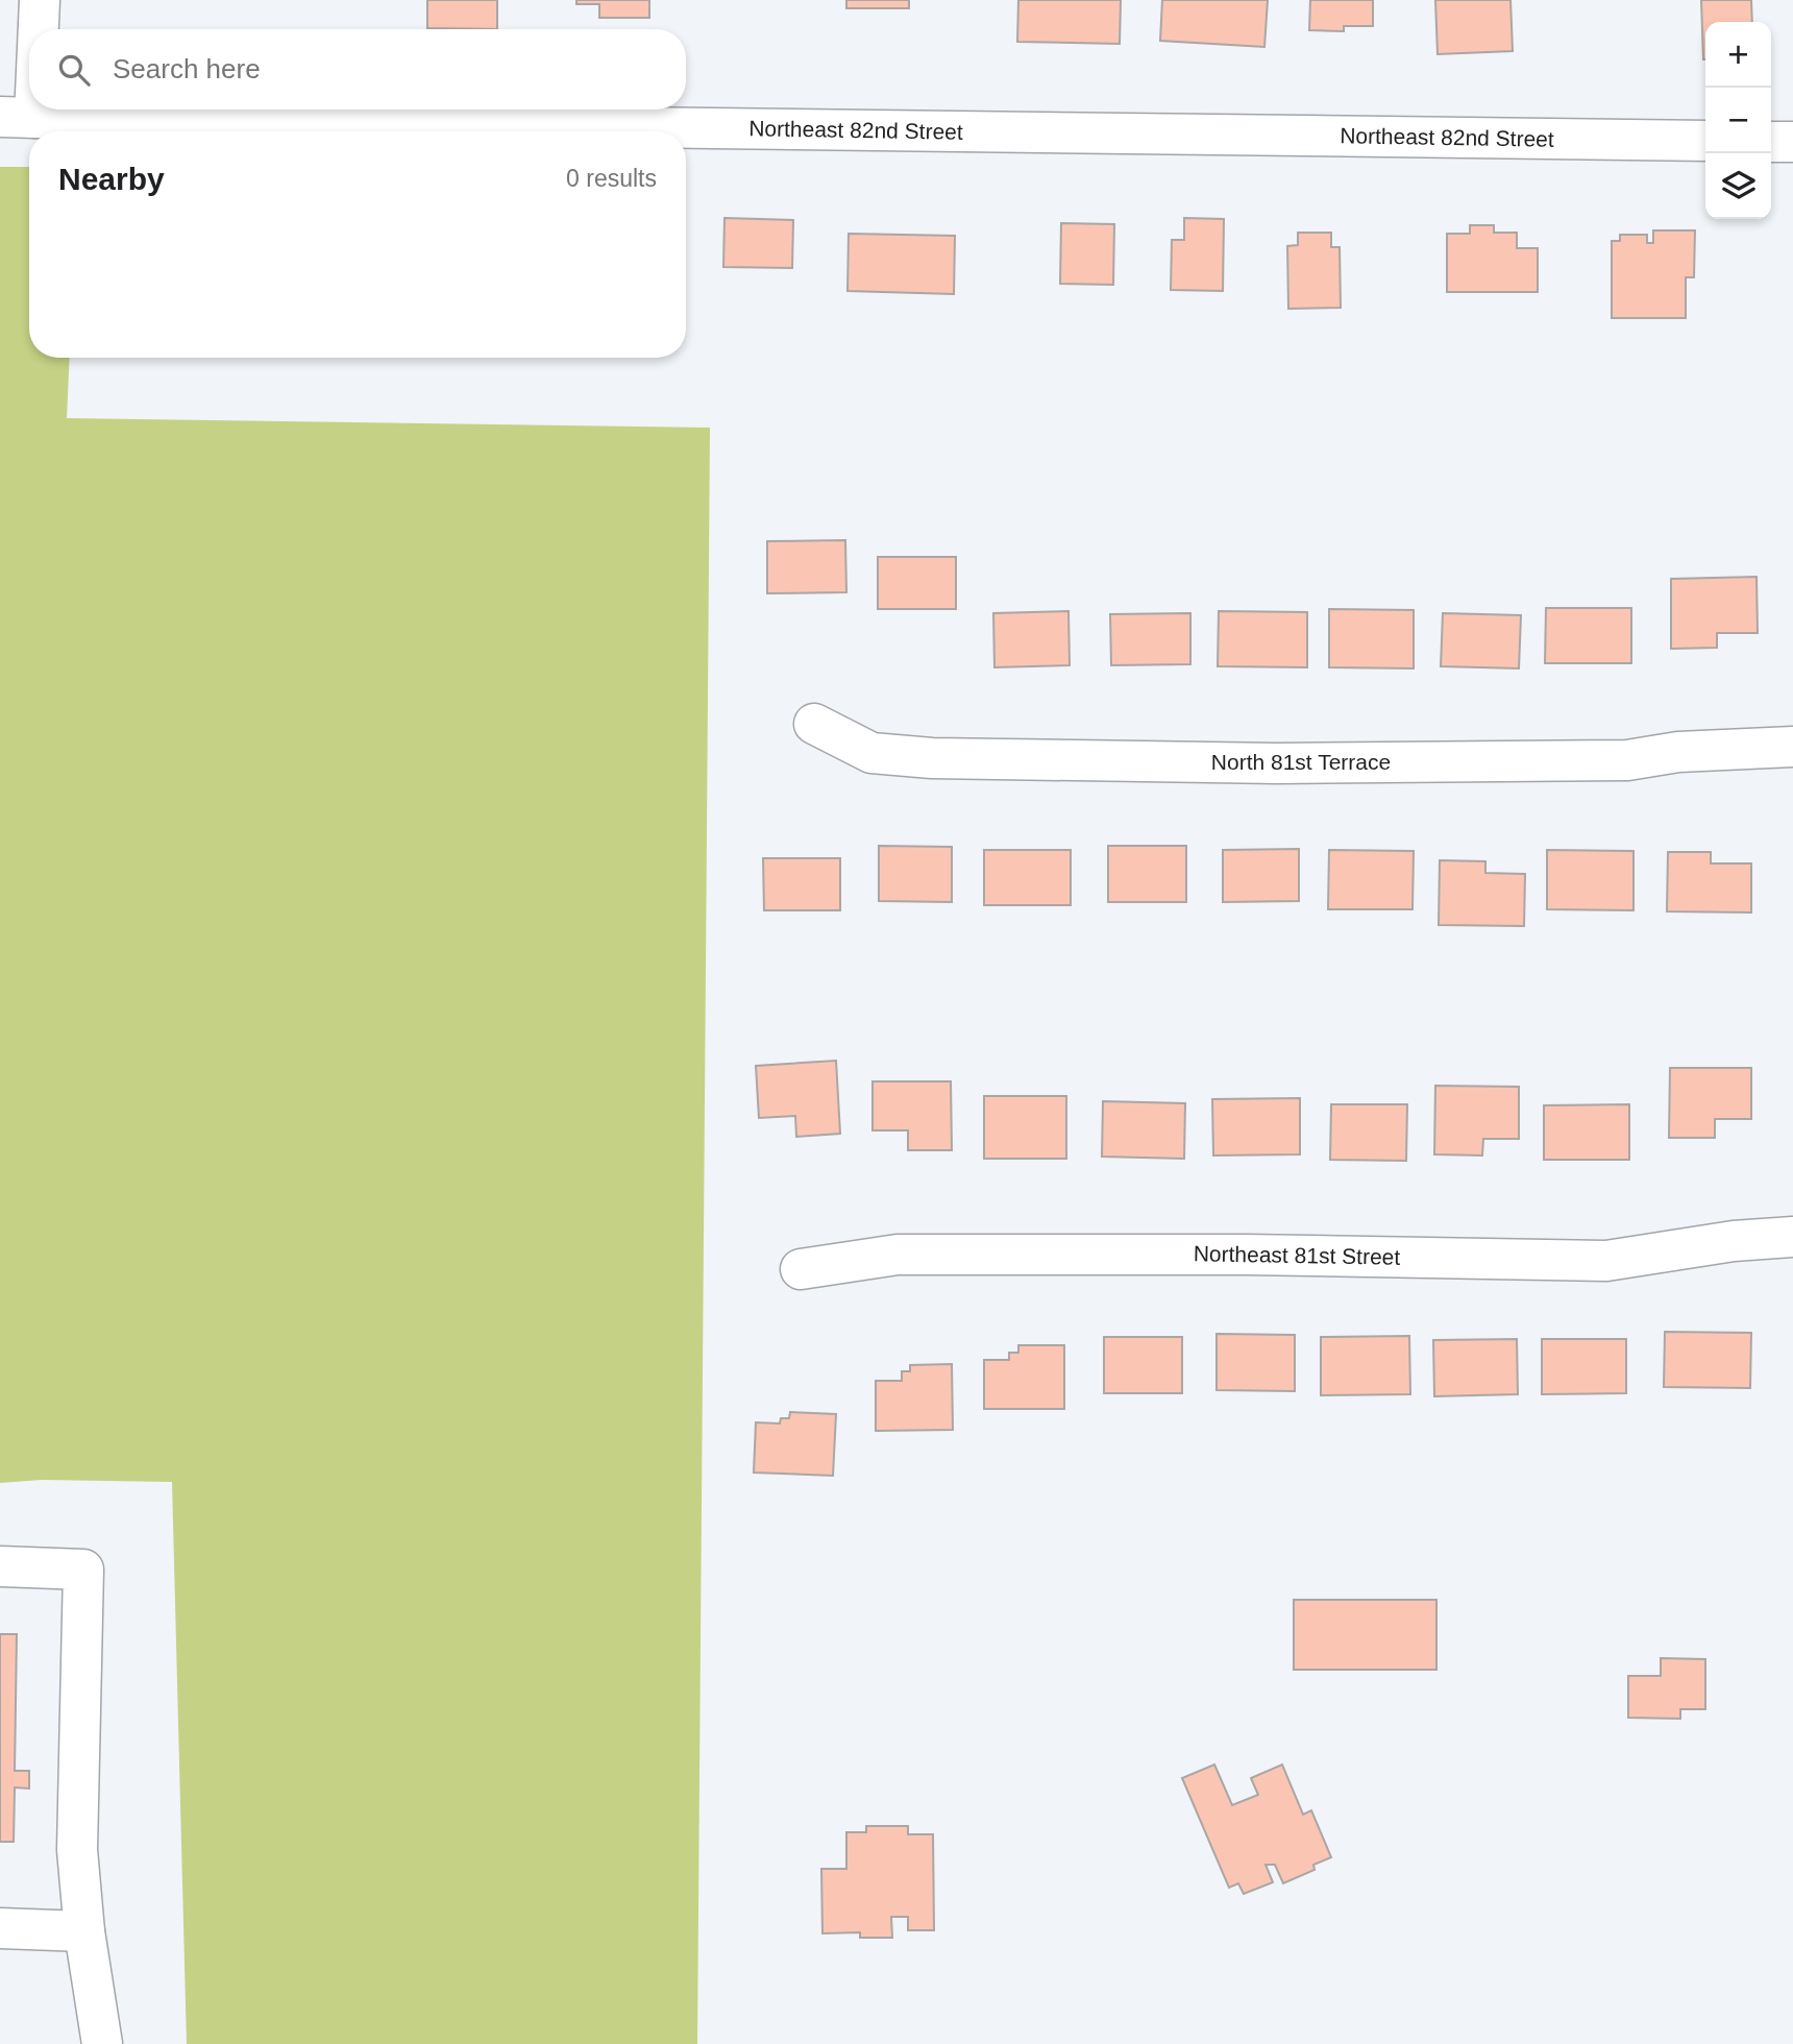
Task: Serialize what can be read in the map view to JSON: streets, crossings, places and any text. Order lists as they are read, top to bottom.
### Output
{
  "streets": {
    "street": ["Northeast 82nd Street", "North 81st Terrace", "Northeast 81st Street"]
  },
  "page": {
    "map_buttons": ["+", "−"],
    "search": "Search here",
    "heading": ["Nearby", "0 results"]
  }
}
